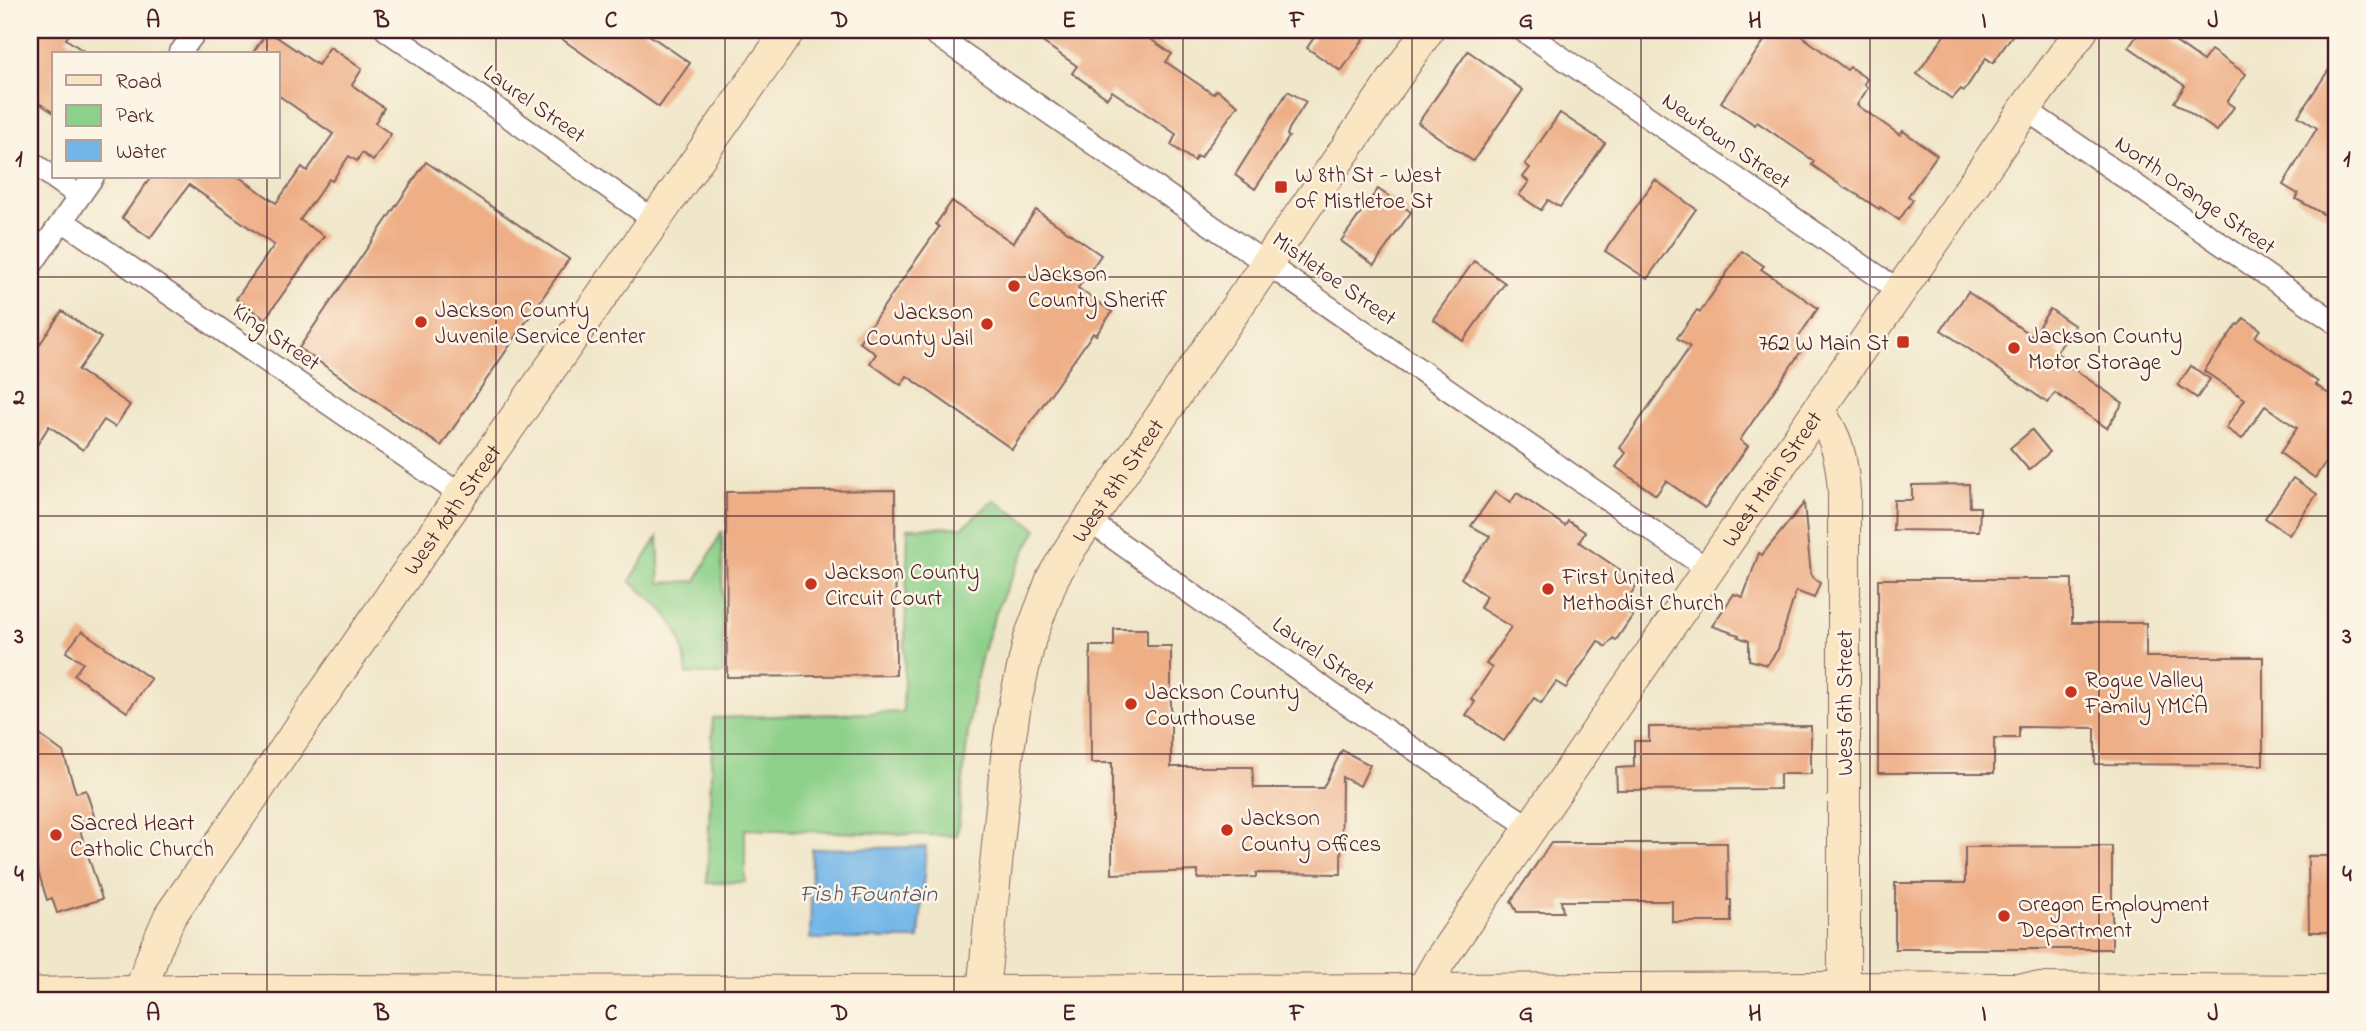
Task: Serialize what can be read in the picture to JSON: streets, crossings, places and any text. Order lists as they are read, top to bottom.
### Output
{
  "streets": {
    "street": [
      "Laurel Street",
      "Newtown Street",
      "North Orange Street",
      "Mistletoe Street",
      "King Street",
      "West Main Street",
      "West 8th Street",
      "West 10th Street",
      "West 6th Street"
    ]
  },
  "crossings": [
    ["Laurel Street", "West Main Street"],
    ["Laurel Street", "West 8th Street"],
    ["Laurel Street", "West 10th Street"],
    ["Newtown Street", "West Main Street"],
    ["North Orange Street", "West Main Street"],
    ["Mistletoe Street", "West Main Street"],
    ["Mistletoe Street", "West 8th Street"],
    ["King Street", "West 10th Street"],
    ["West Main Street", "West 6th Street"]
  ],
  "water": ["Fish Fountain"],
  "places": {
    "transit": ["W 8th St - West of Mistletoe St", "762 W Main St"],
    "other": [
      "Jackson County Sheriff",
      "Jackson County Juvenile Service Center",
      "Jackson County Jail",
      "Jackson County Motor Storage",
      "Jackson County Circuit Court",
      "First United Methodist Church",
      "Rogue Valley Family YMCA",
      "Jackson County Courthouse",
      "Jackson County Offices",
      "Sacred Heart Catholic Church",
      "Oregon Employment Department"
    ]
  },
  "legend": ["Road", "Park", "Water"],
  "grid": {
    "columns": [
      "A",
      "B",
      "C",
      "D",
      "E",
      "F",
      "G",
      "H",
      "I",
      "J"
    ],
    "rows": [
      "1",
      "2",
      "3",
      "4"
    ]
  }
}
